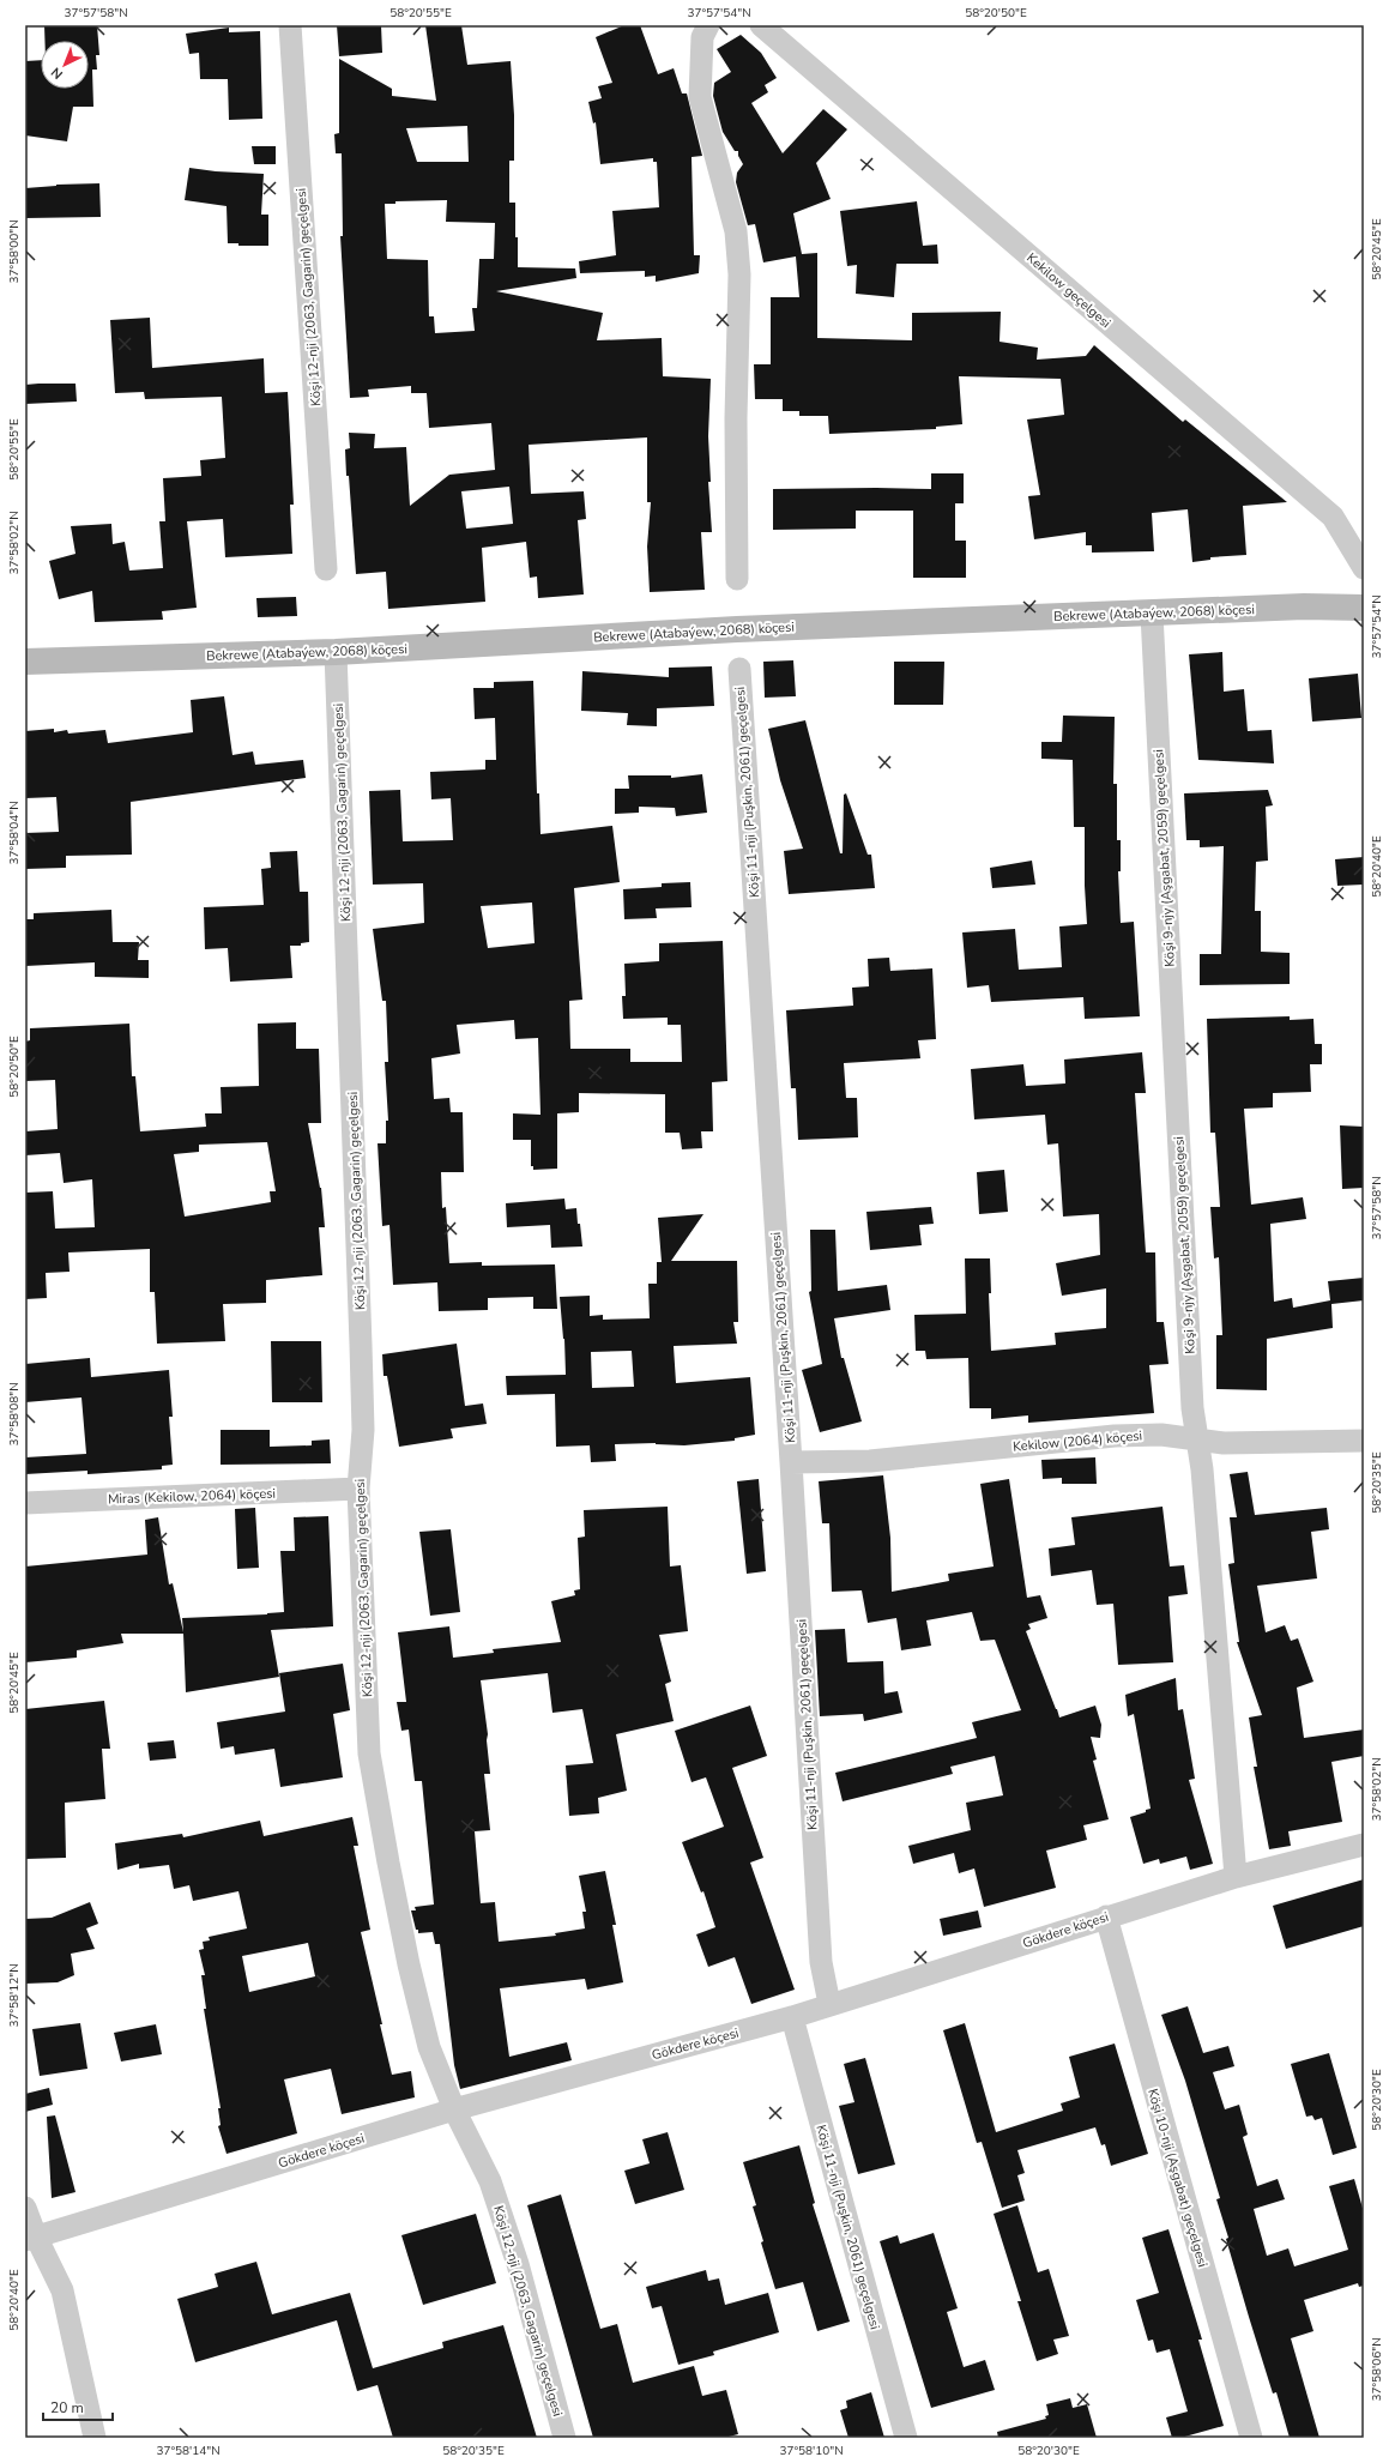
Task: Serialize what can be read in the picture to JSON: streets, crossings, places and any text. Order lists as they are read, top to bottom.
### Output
{
  "streets": {
    "main road": ["Bekrewe (Atabaýew, 2068) köçesi"],
    "street": [
      "Kekilow geçelgesi",
      "Köşi 12-nji (2063, Gagarin) geçelgesi",
      "Köşi 11-nji (Puşkin, 2061) geçelgesi",
      "Köşi 9-njy (Aşgabat, 2059) geçelgesi",
      "Kekilow (2064) köçesi",
      "Miras (Kekilow, 2064) köçesi",
      "Gökdere köçesi",
      "Köşi 10-nji (Aşgabat) geçelgesi"
    ]
  },
  "crossings": [
    ["Köşi 12-nji (2063, Gagarin) geçelgesi", "Bekrewe (Atabaýew, 2068) köçesi"],
    ["Köşi 12-nji (2063, Gagarin) geçelgesi", "Miras (Kekilow, 2064) köçesi"],
    ["Köşi 12-nji (2063, Gagarin) geçelgesi", "Gökdere köçesi"],
    ["Bekrewe (Atabaýew, 2068) köçesi", "Köşi 9-njy (Aşgabat, 2059) geçelgesi"],
    ["Köşi 11-nji (Puşkin, 2061) geçelgesi", "Kekilow (2064) köçesi"],
    ["Köşi 11-nji (Puşkin, 2061) geçelgesi", "Gökdere köçesi"],
    ["Köşi 9-njy (Aşgabat, 2059) geçelgesi", "Kekilow (2064) köçesi"],
    ["Köşi 9-njy (Aşgabat, 2059) geçelgesi", "Gökdere köçesi"],
    ["Gökdere köçesi", "Köşi 10-nji (Aşgabat) geçelgesi"]
  ],
  "scale_bar": "20 m",
  "north": "bottom left",
  "coordinates": [
    "37°57'58\"N",
    "58°20'55\"E",
    "37°57'54\"N",
    "58°20'50\"E",
    "58°20'45\"E",
    "37°58'00\"N",
    "37°58'02\"N",
    "37°58'04\"N",
    "58°20'40\"E",
    "37°58'08\"N",
    "58°20'35\"E",
    "37°58'12\"N",
    "58°20'30\"E",
    "37°58'06\"N",
    "37°58'14\"N",
    "37°58'10\"N"
  ]
}
